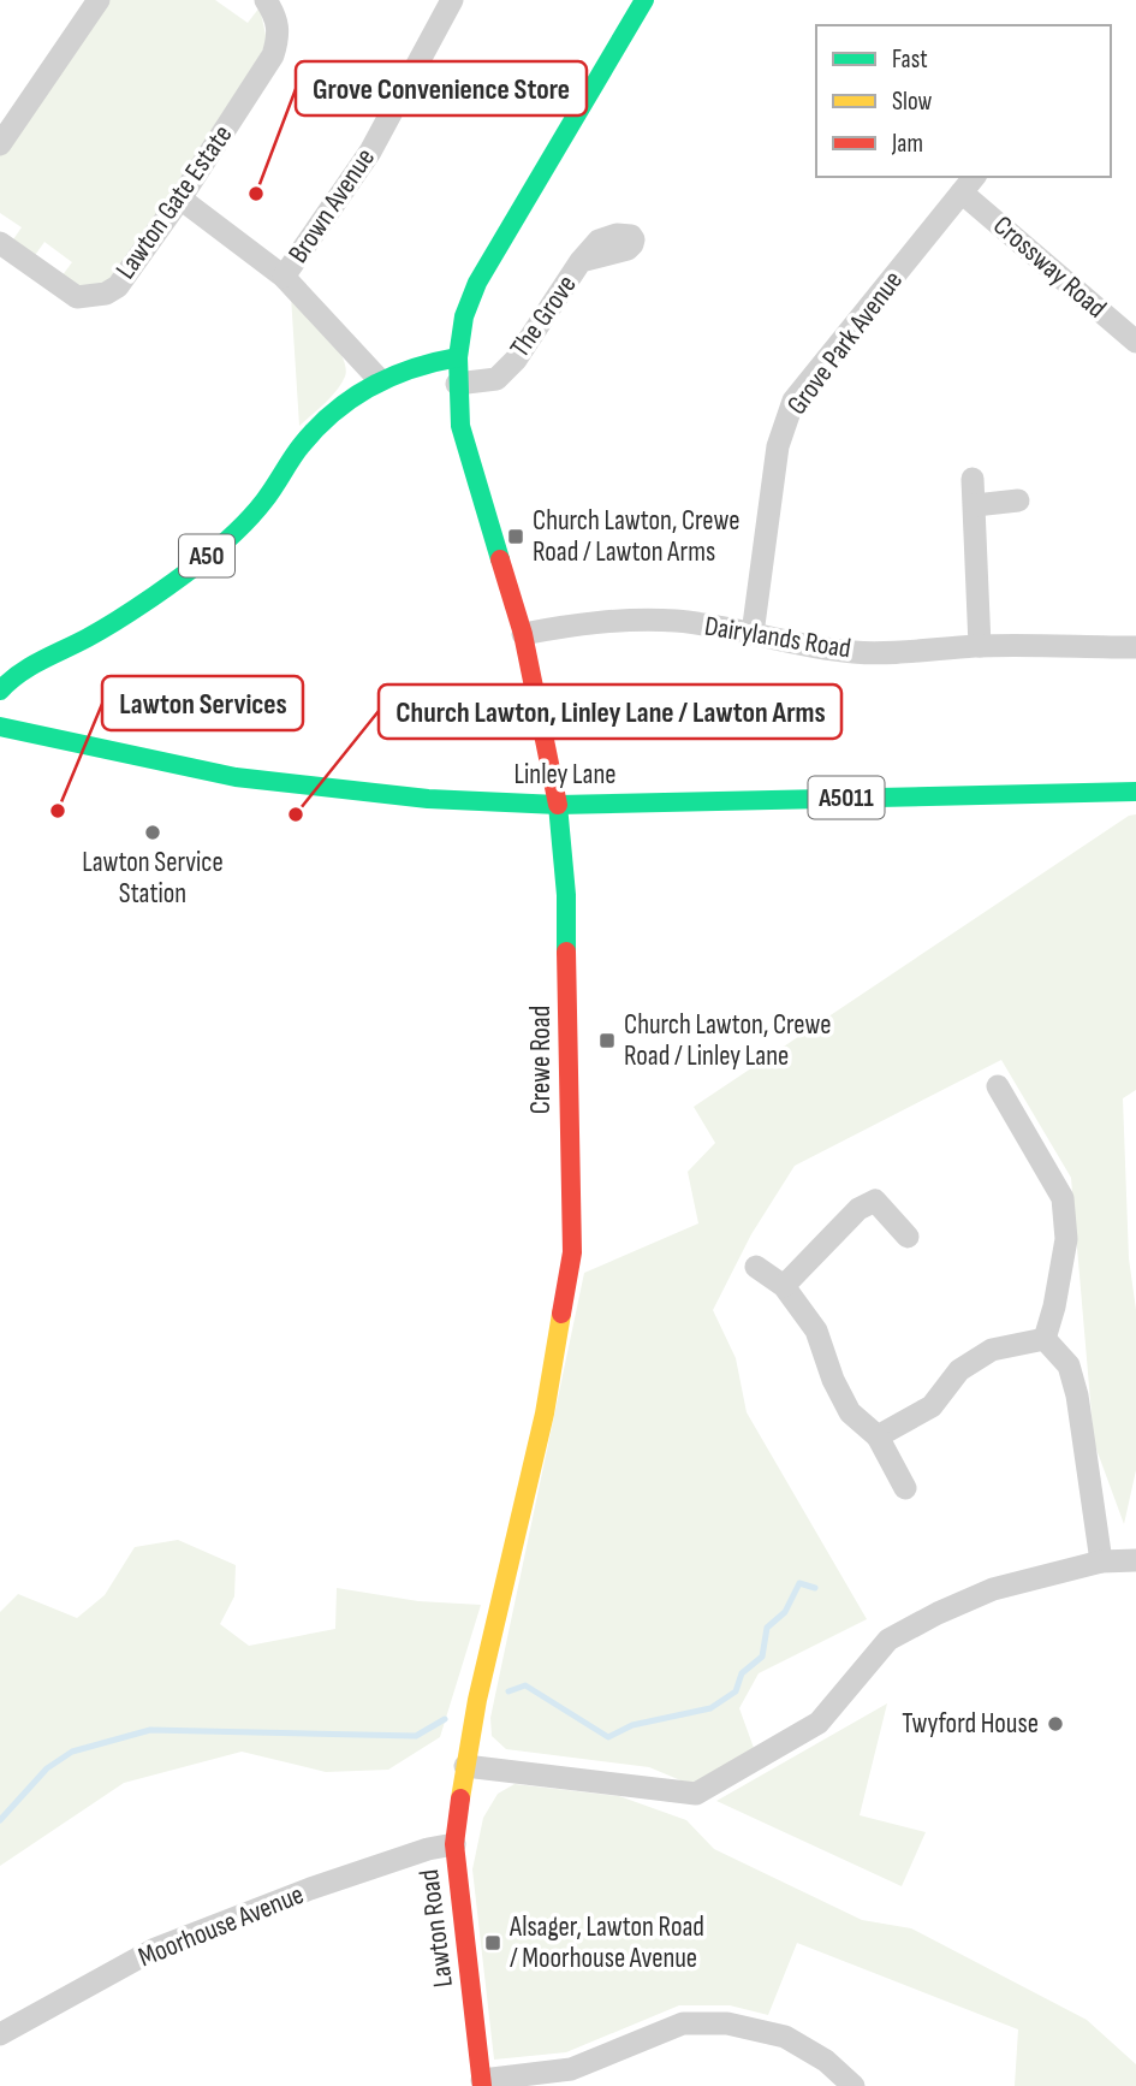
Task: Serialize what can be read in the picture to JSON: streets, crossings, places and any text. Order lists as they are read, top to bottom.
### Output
{
  "streets": {
    "main road": [
      "A50",
      "Linley Lane",
      "A5011",
      "Crewe Road",
      "Lawton Road"
    ],
    "street": [
      "Lawton Gate Estate",
      "Brown Avenue",
      "Crossway Road",
      "The Grove",
      "Grove Park Avenue",
      "Dairylands Road",
      "Moorhouse Avenue"
    ]
  },
  "crossings": [
    ["Crossway Road", "Grove Park Avenue"],
    ["The Grove", "Crewe Road"],
    ["Grove Park Avenue", "Dairylands Road"],
    ["A50", "Crewe Road"],
    ["Dairylands Road", "Crewe Road"],
    ["Linley Lane", "Crewe Road"],
    ["Crewe Road", "Lawton Road"],
    ["Moorhouse Avenue", "Lawton Road"]
  ],
  "places": {
    "other": [
      "Grove Convenience Store",
      "Lawton Services",
      "Church Lawton, Linley Lane / Lawton Arms",
      "Lawton Service Station",
      "Twyford House"
    ],
    "transit": ["Church Lawton, Crewe Road / Lawton Arms", "Church Lawton, Crewe Road / Linley Lane", "Alsager, Lawton Road / Moorhouse Avenue"]
  },
  "legend": ["Fast", "Slow", "Jam"]
}
